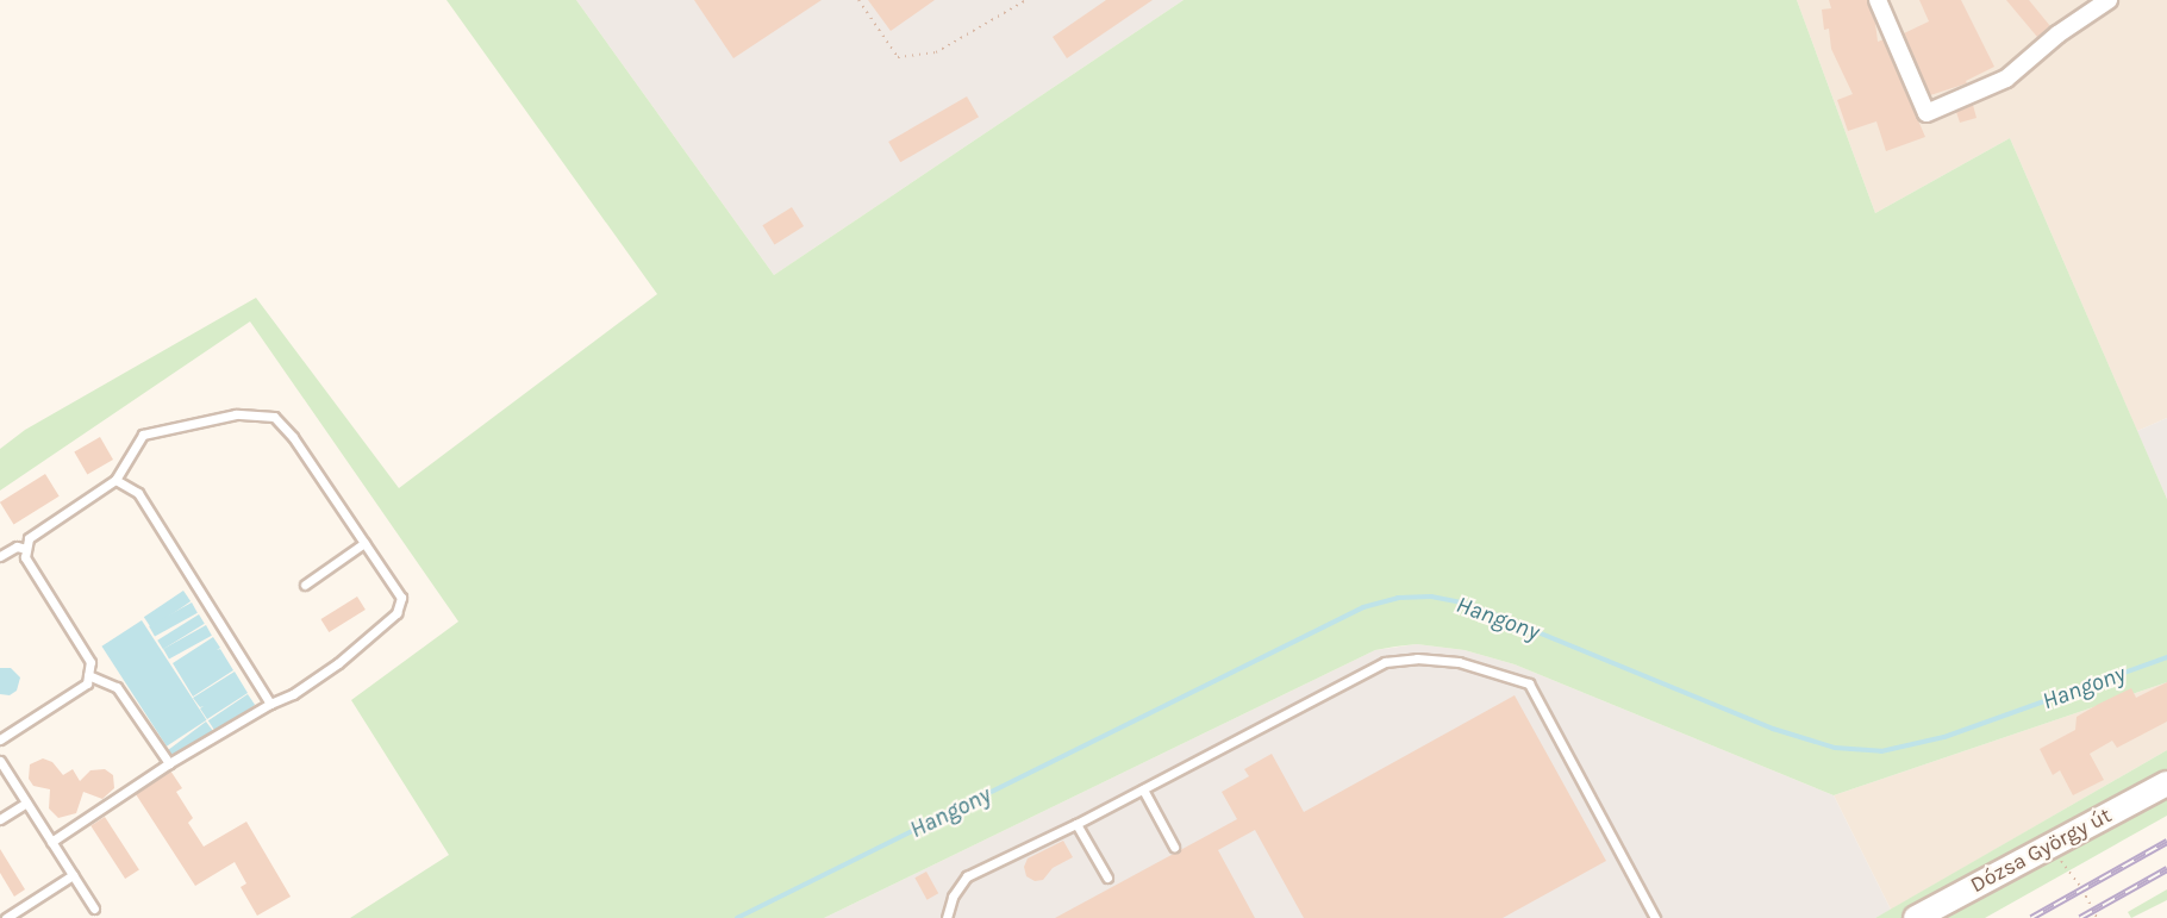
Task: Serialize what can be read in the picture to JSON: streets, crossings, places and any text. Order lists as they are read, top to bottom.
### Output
{
  "streets": {
    "main road": ["Dózsa György út"]
  },
  "water": ["Hangony"]
}
